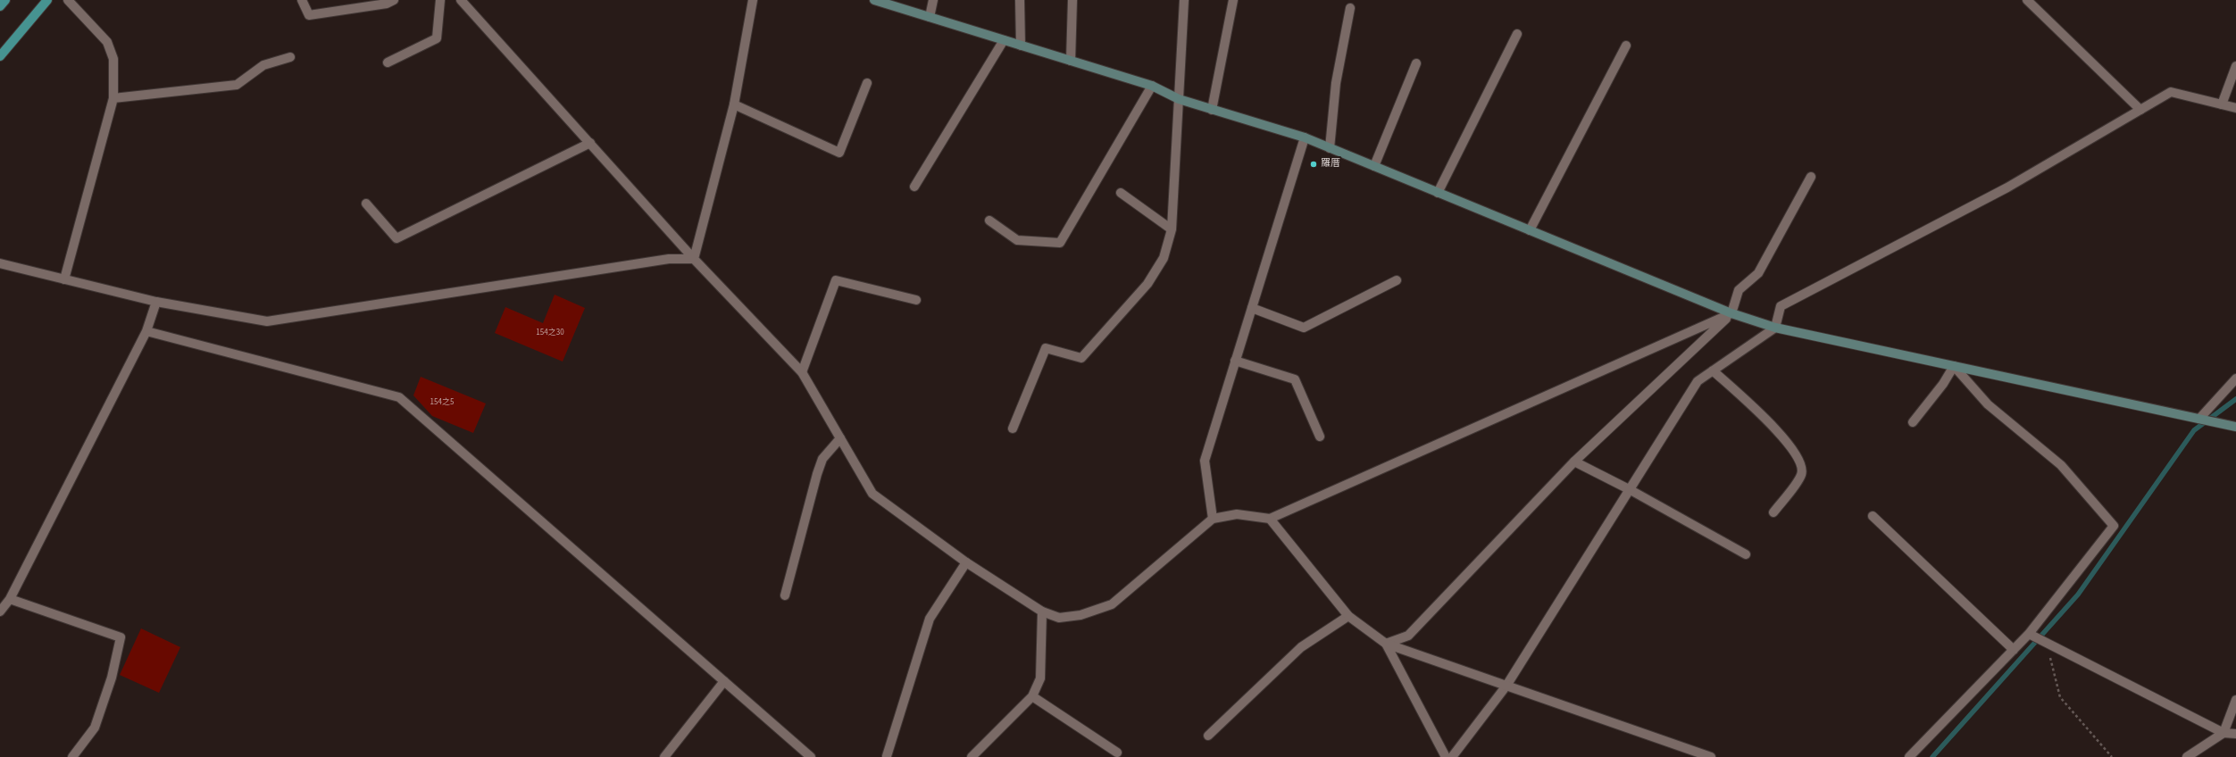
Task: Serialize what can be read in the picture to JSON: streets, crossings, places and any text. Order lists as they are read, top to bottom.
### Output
{
  "places": ["羅厝"],
  "house_numbers": ["154之30", "154之5"]
}
